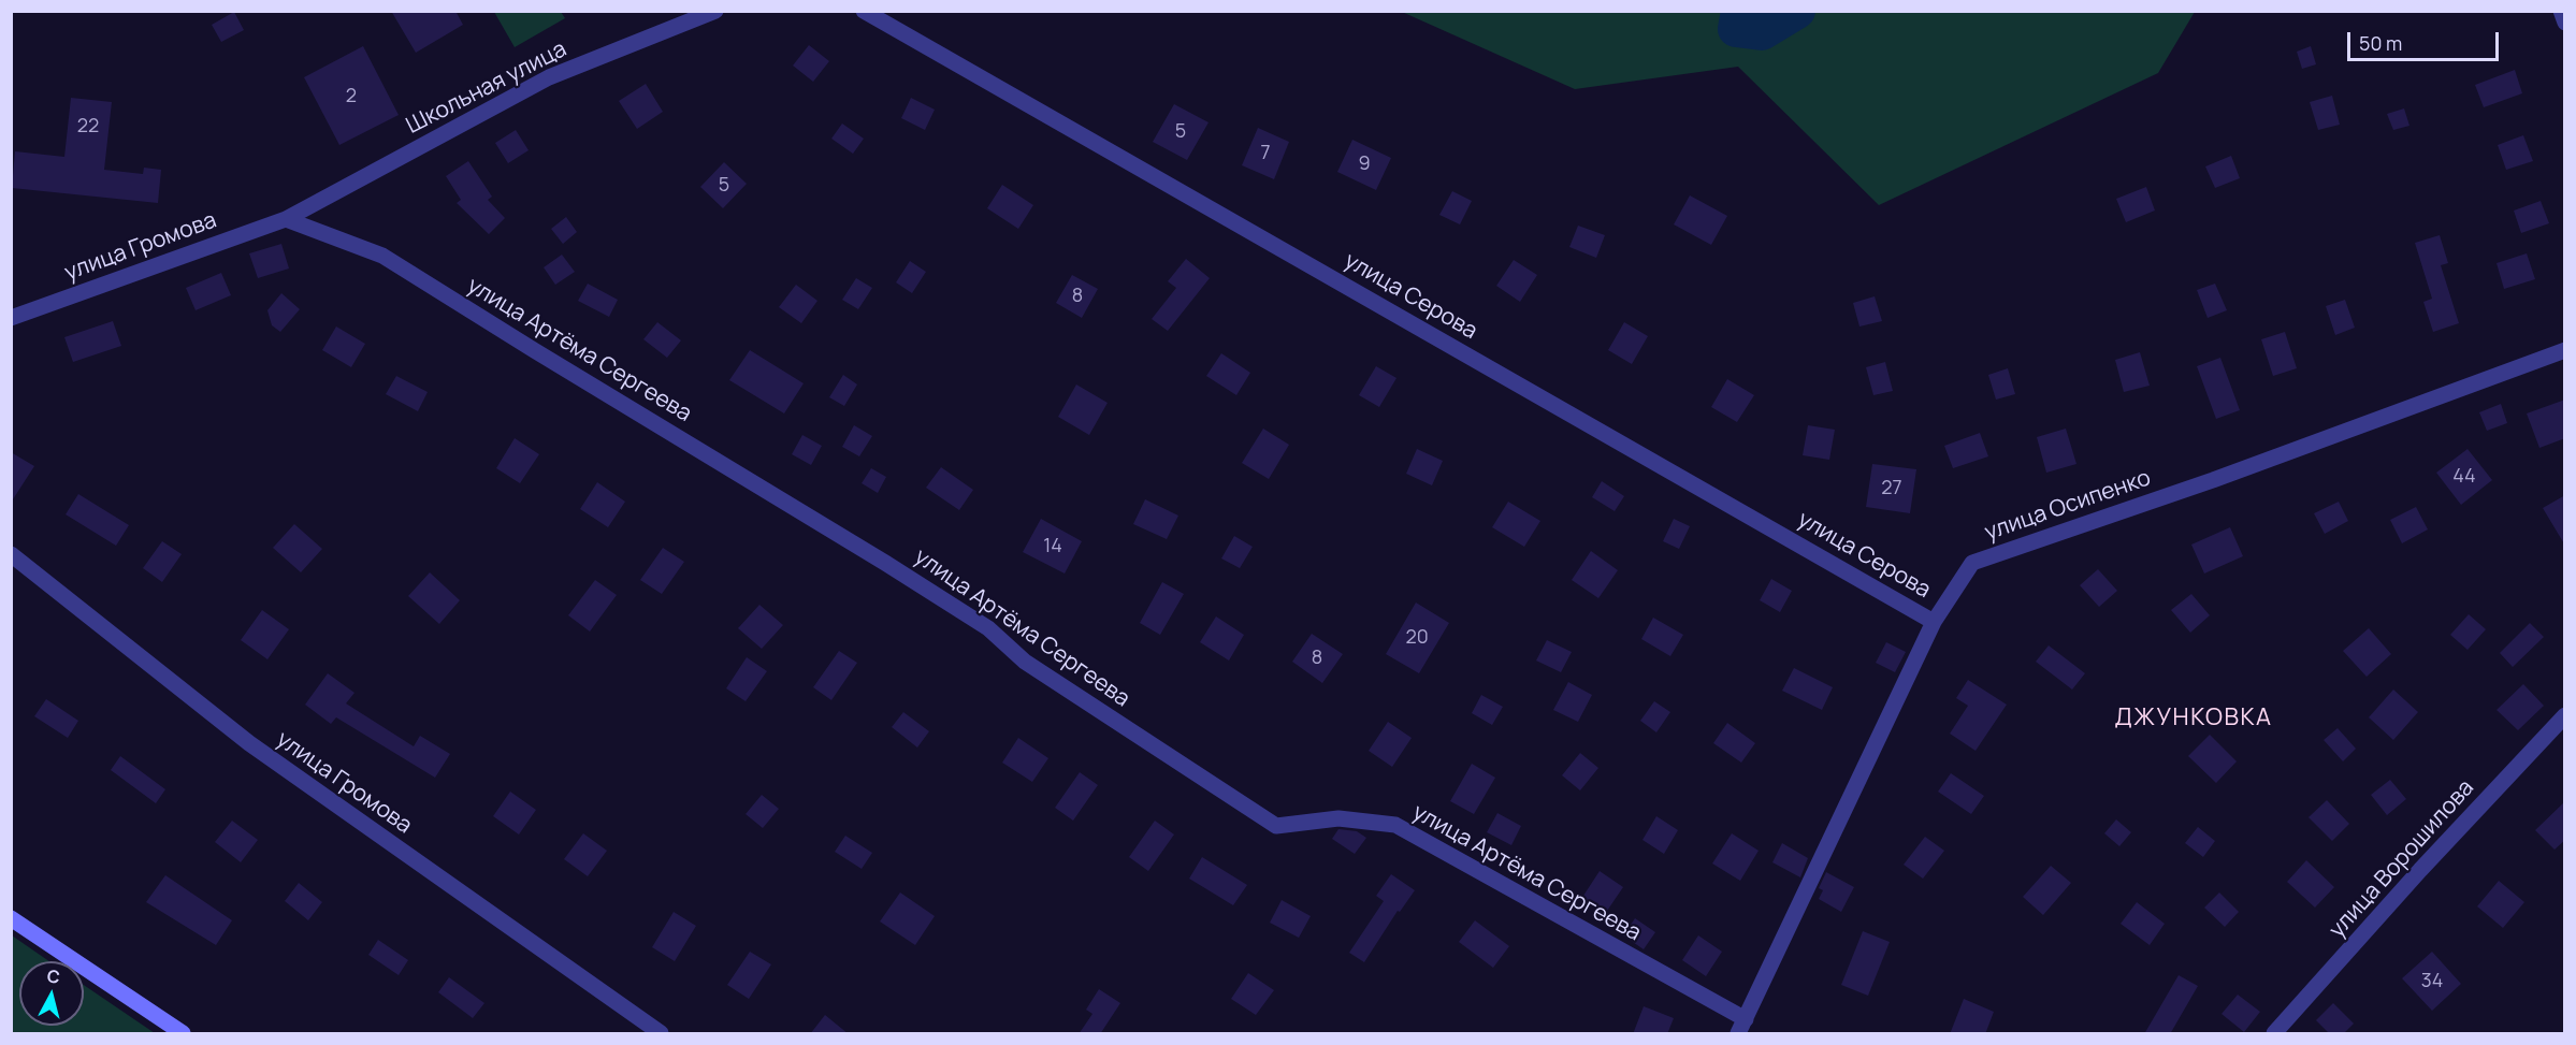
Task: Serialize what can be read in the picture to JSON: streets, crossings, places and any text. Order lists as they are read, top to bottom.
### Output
{
  "streets": {
    "street": [
      "Школьная улица",
      "улица Громова",
      "улица Серова",
      "улица Артёма Сергеева",
      "улица Осипенко",
      "улица Ворошилова"
    ]
  },
  "crossings": [
    ["Школьная улица", "улица Громова"],
    ["Школьная улица", "улица Артёма Сергеева"],
    ["улица Громова", "улица Артёма Сергеева"],
    ["улица Серова", "улица Осипенко"],
    ["улица Артёма Сергеева", "улица Осипенко"]
  ],
  "districts": ["ДЖУНКОВКА"],
  "house_numbers": [
    "2",
    "22",
    "5",
    "7",
    "9",
    "5",
    "8",
    "44",
    "27",
    "14",
    "20",
    "8",
    "34"
  ],
  "scale_bar": "50 m",
  "north": "top"
}
